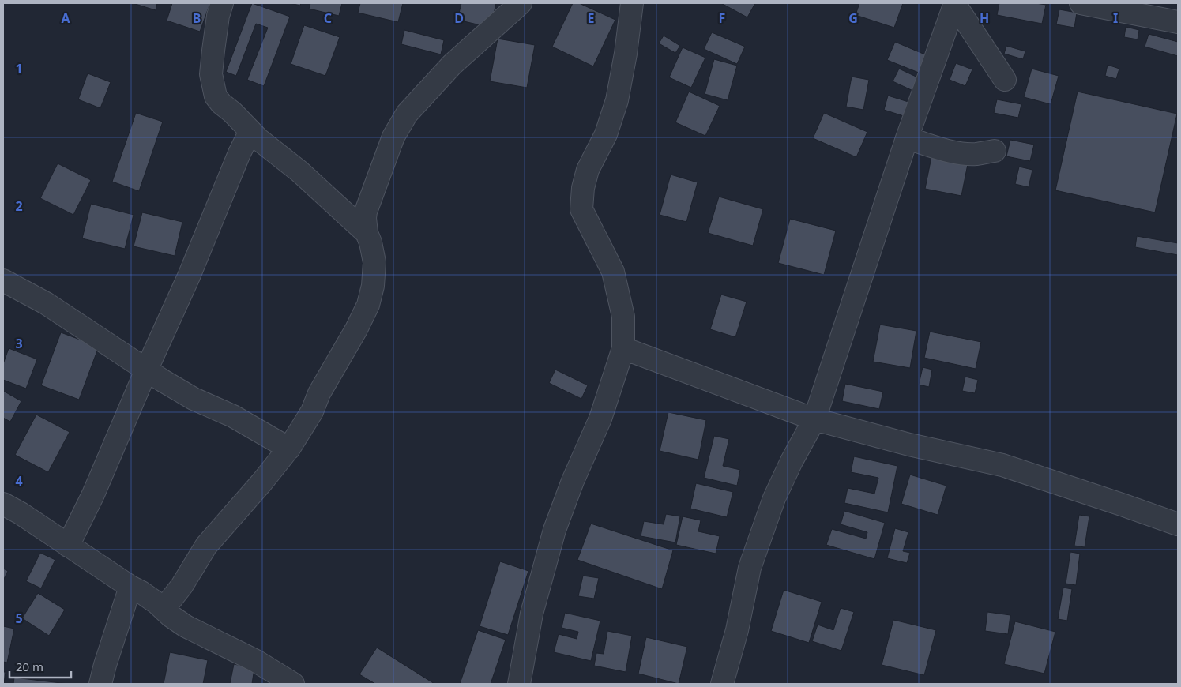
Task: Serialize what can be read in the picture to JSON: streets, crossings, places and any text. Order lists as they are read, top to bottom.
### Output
{
  "scale_bar": "20 m",
  "grid": {
    "columns": [
      "A",
      "B",
      "C",
      "D",
      "E",
      "F",
      "G",
      "H",
      "I"
    ],
    "rows": [
      "1",
      "2",
      "3",
      "4",
      "5"
    ]
  }
}
